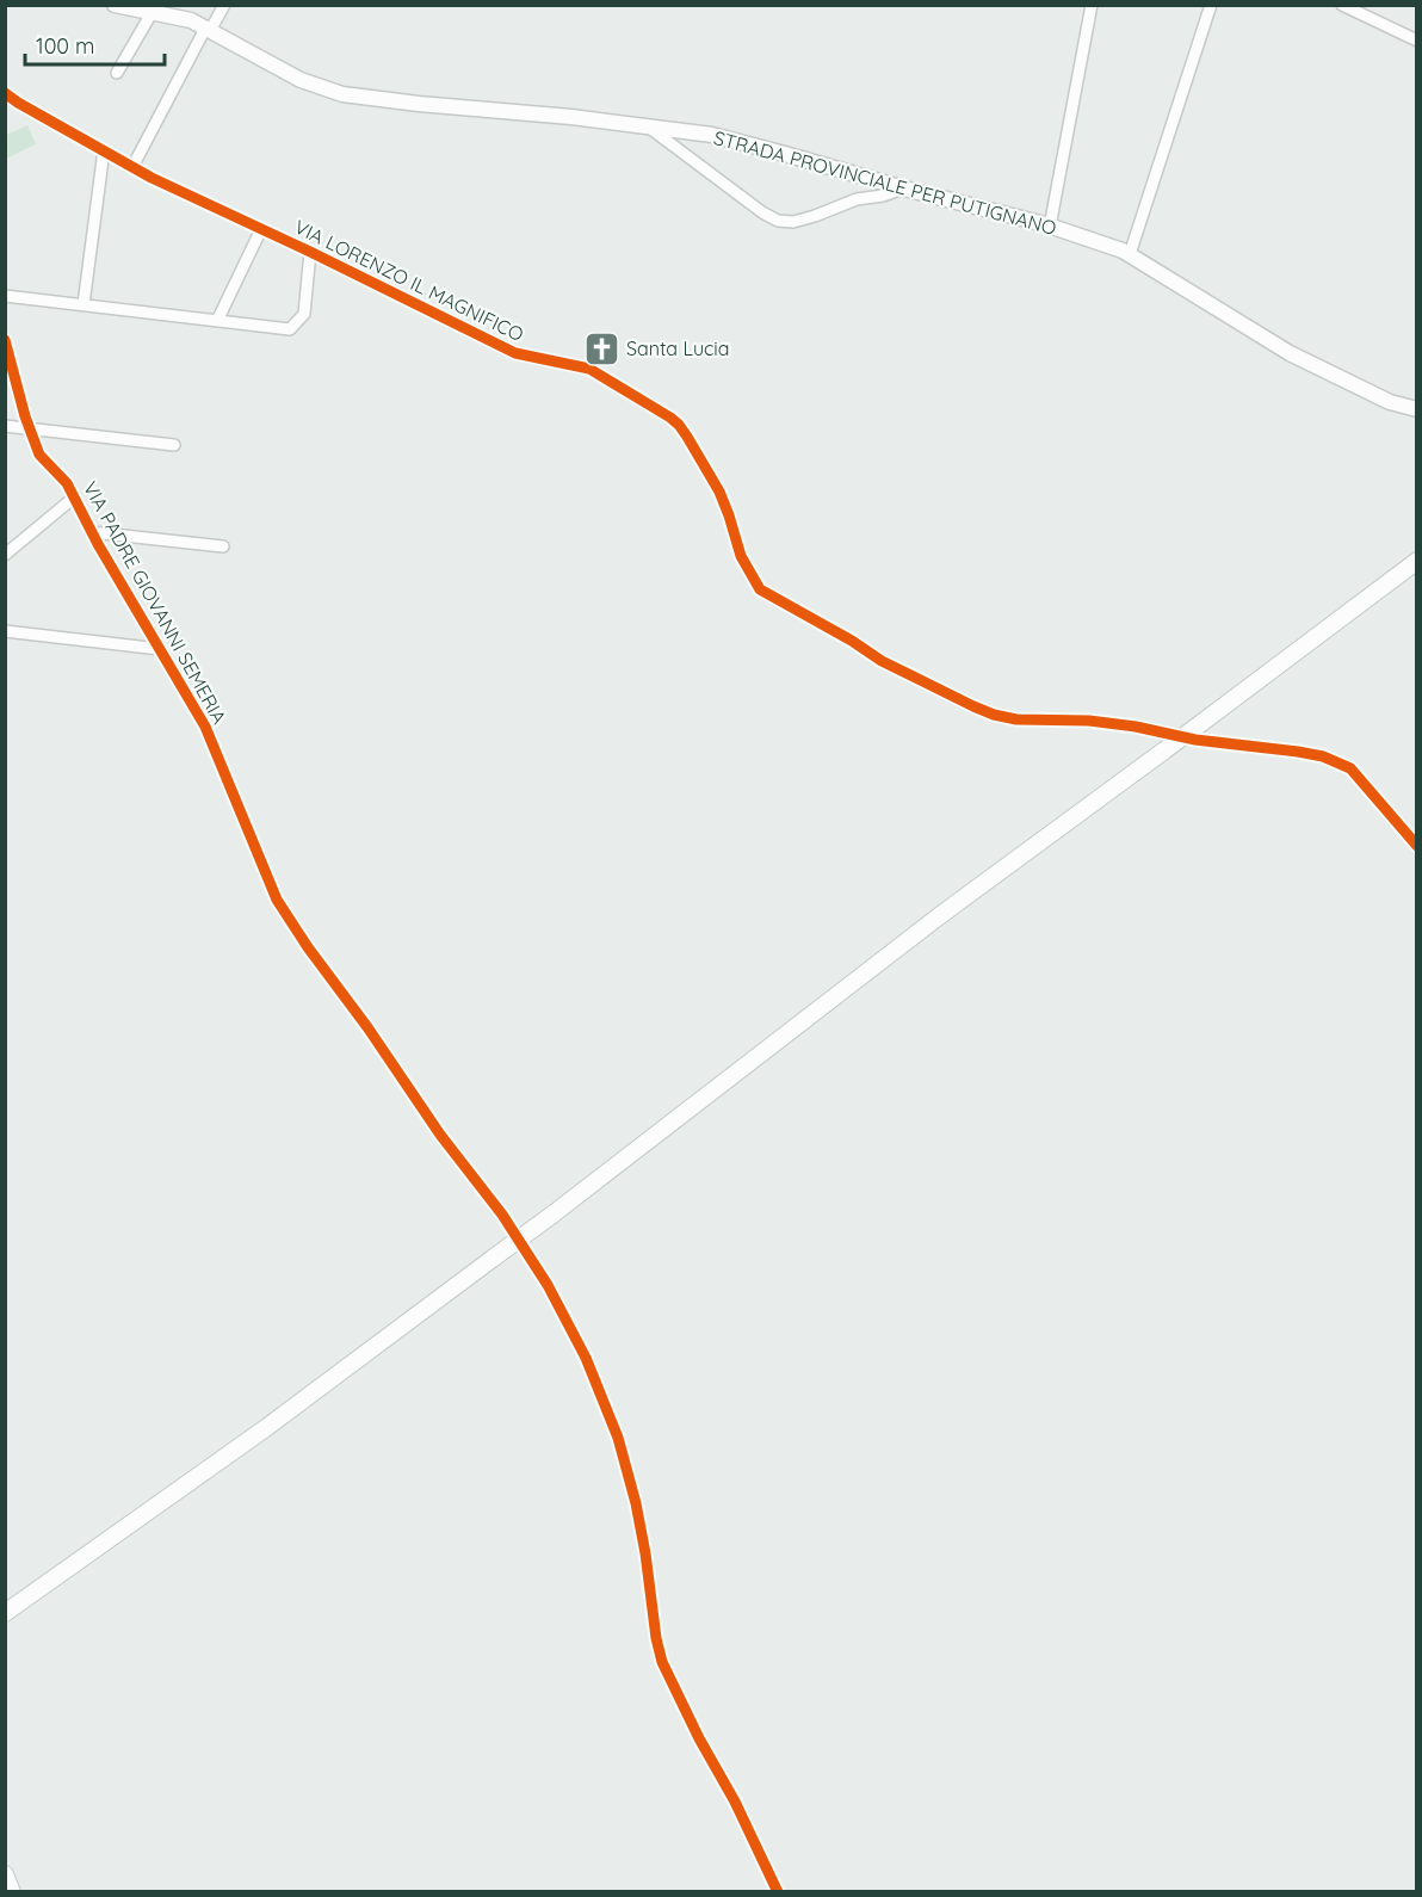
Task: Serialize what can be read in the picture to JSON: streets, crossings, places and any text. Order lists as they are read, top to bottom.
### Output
{
  "streets": {
    "street": ["STRADA PROVINCIALE PER PUTIGNANO", "VIA LORENZO IL MAGNIFICO", "VIA PADRE GIOVANNI SEMERIA"]
  },
  "places": {
    "church": ["Santa Lucia"]
  },
  "scale_bar": "100 m"
}
